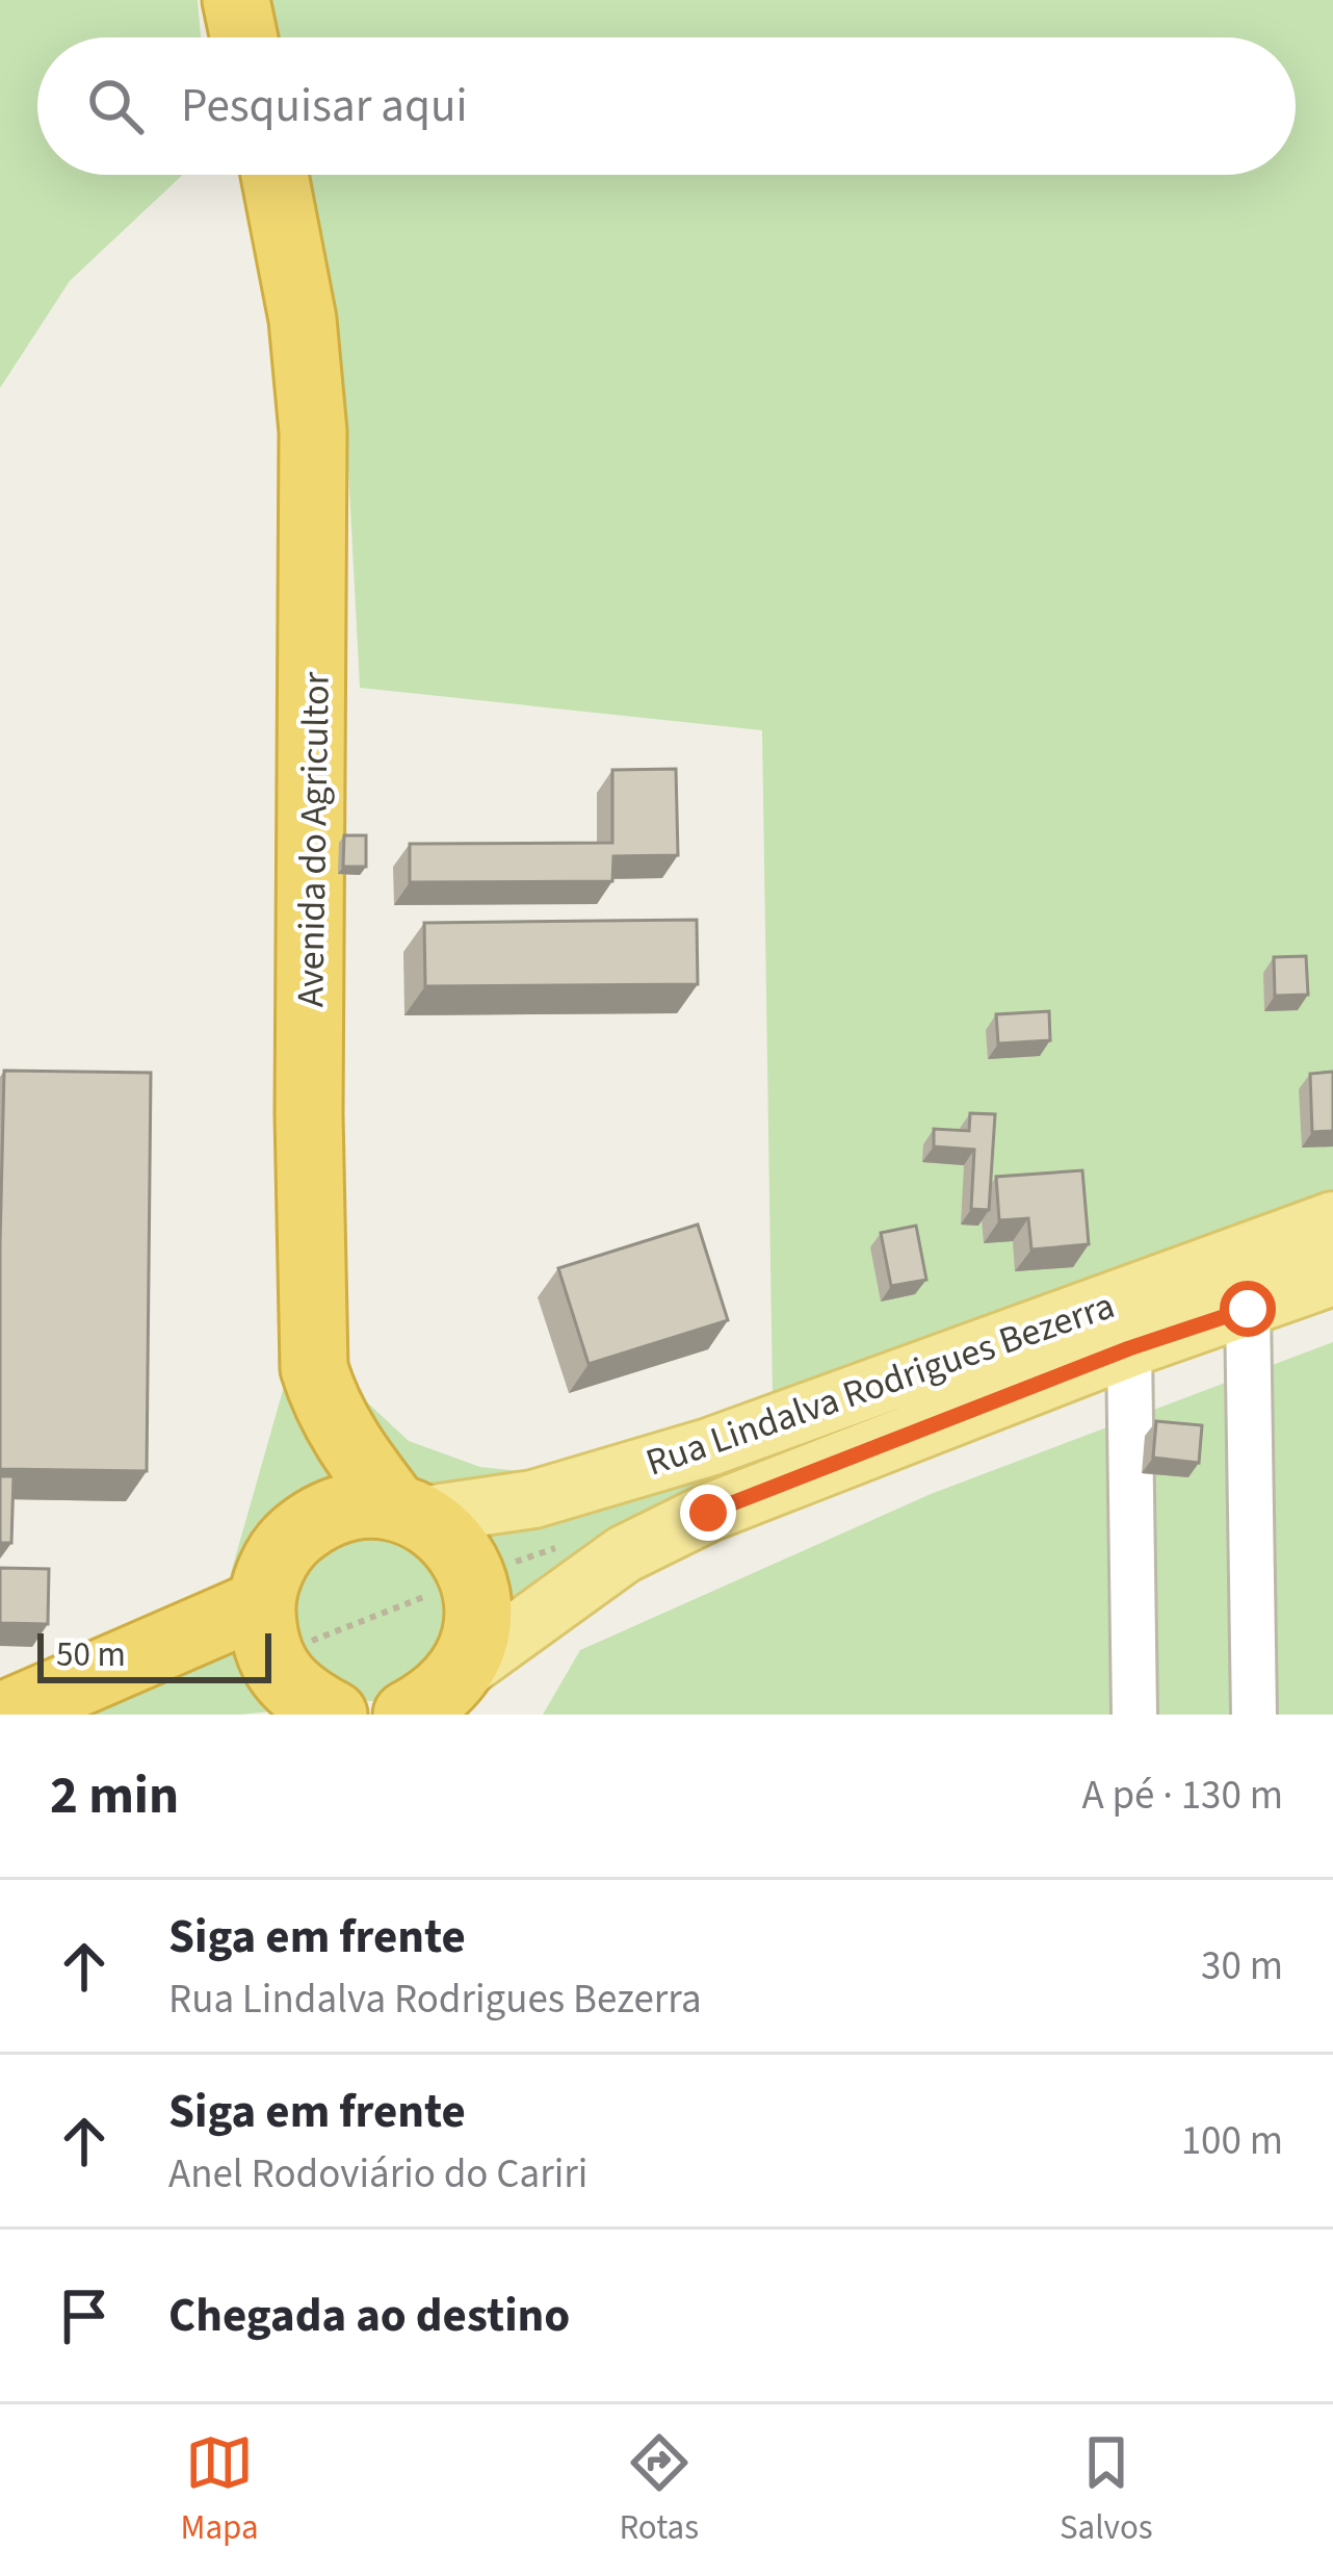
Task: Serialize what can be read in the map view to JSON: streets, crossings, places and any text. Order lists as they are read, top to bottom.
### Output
{
  "streets": {
    "highway": ["Avenida do Agricultor"],
    "main road": ["Rua Lindalva Rodrigues Bezerra"]
  },
  "crossings": [
    ["Avenida do Agricultor", "Rua Lindalva Rodrigues Bezerra"]
  ],
  "scale_bar": "50 m",
  "page": {
    "search": "Pesquisar aqui",
    "scale": "50 m",
    "heading": ["2 min", "A pé · 130 m"],
    "list": [
      ["Siga em frente", "Rua Lindalva Rodrigues Bezerra", "30 m"],
      ["Siga em frente", "Anel Rodoviário do Cariri", "100 m"],
      "Chegada ao destino"
    ],
    "nav": ["Mapa", "Rotas", "Salvos"]
  }
}
